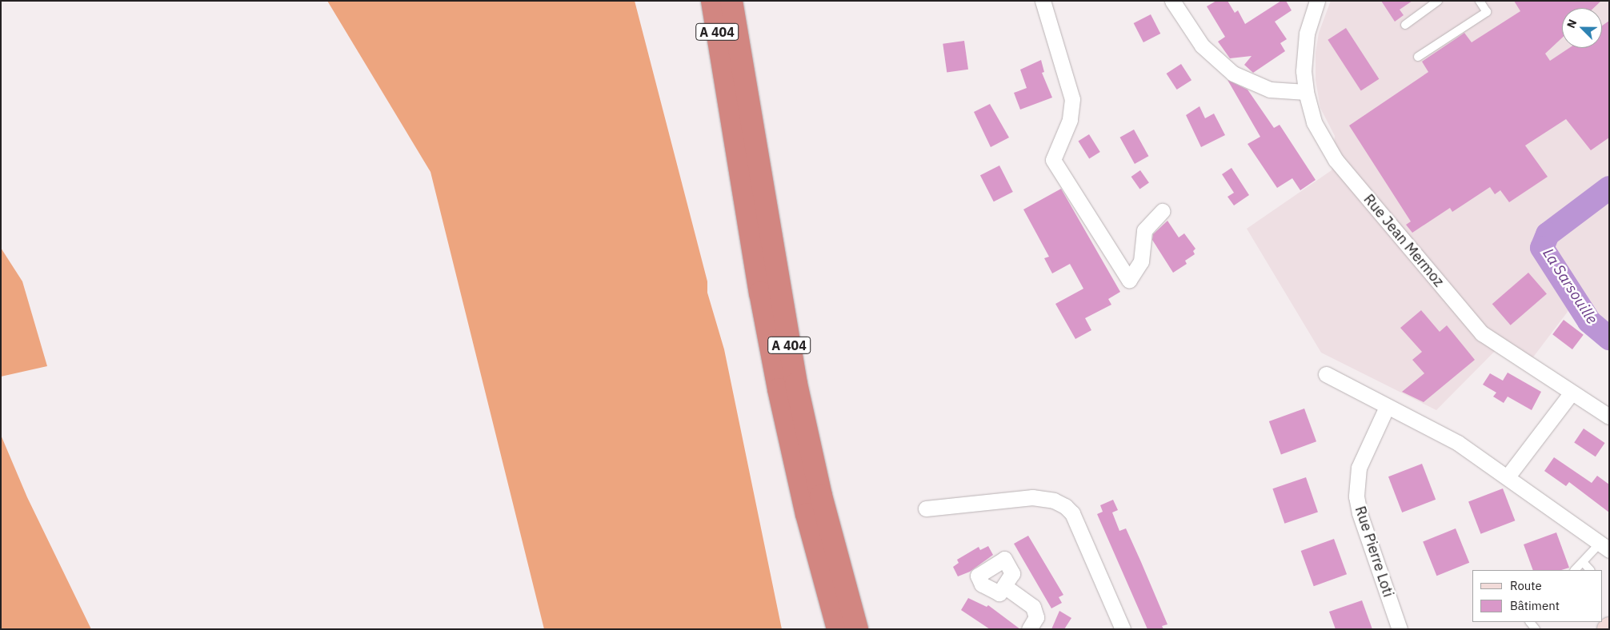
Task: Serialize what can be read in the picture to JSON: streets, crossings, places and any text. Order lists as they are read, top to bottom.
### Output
{
  "streets": {
    "highway": ["A 404"],
    "street": ["Rue Jean Mermoz", "Rue Pierre Loti"]
  },
  "water": ["La Sarsouille"],
  "legend": ["Route", "Bâtiment"],
  "north": "top left"
}
